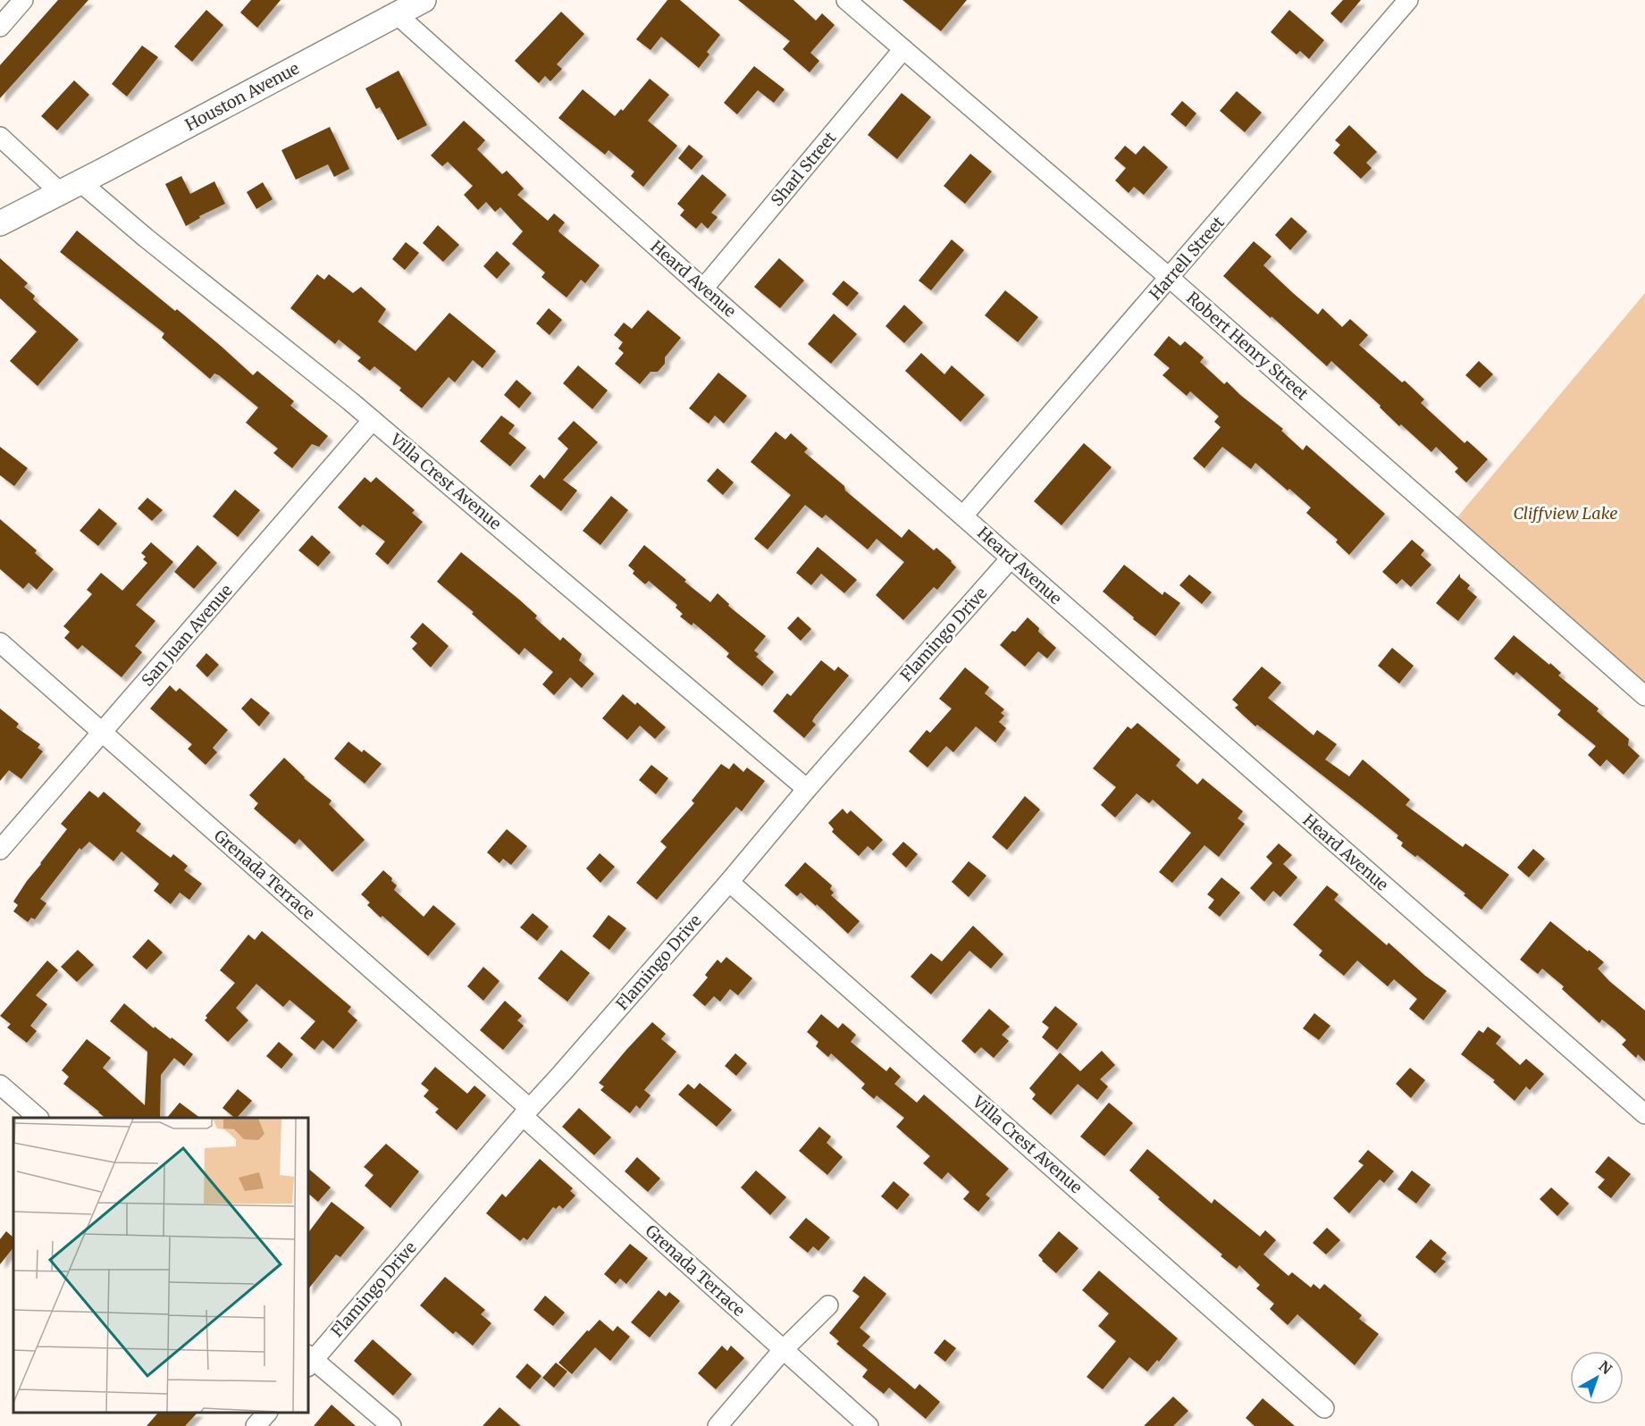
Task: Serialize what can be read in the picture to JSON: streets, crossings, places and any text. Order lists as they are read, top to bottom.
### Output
{
  "streets": {
    "street": [
      "Houston Avenue",
      "Sharl Street",
      "Harrell Street",
      "Heard Avenue",
      "Robert Henry Street",
      "Villa Crest Avenue",
      "Flamingo Drive",
      "San Juan Avenue",
      "Grenada Terrace"
    ]
  },
  "crossings": [
    ["Houston Avenue", "Heard Avenue"],
    ["Houston Avenue", "Villa Crest Avenue"],
    ["Sharl Street", "Heard Avenue"],
    ["Sharl Street", "Robert Henry Street"],
    ["Harrell Street", "Heard Avenue"],
    ["Harrell Street", "Robert Henry Street"],
    ["Heard Avenue", "Flamingo Drive"],
    ["Villa Crest Avenue", "Flamingo Drive"],
    ["Villa Crest Avenue", "San Juan Avenue"],
    ["Flamingo Drive", "Grenada Terrace"],
    ["San Juan Avenue", "Grenada Terrace"]
  ],
  "parks": ["Cliffview Lake"],
  "north": "top right"
}
